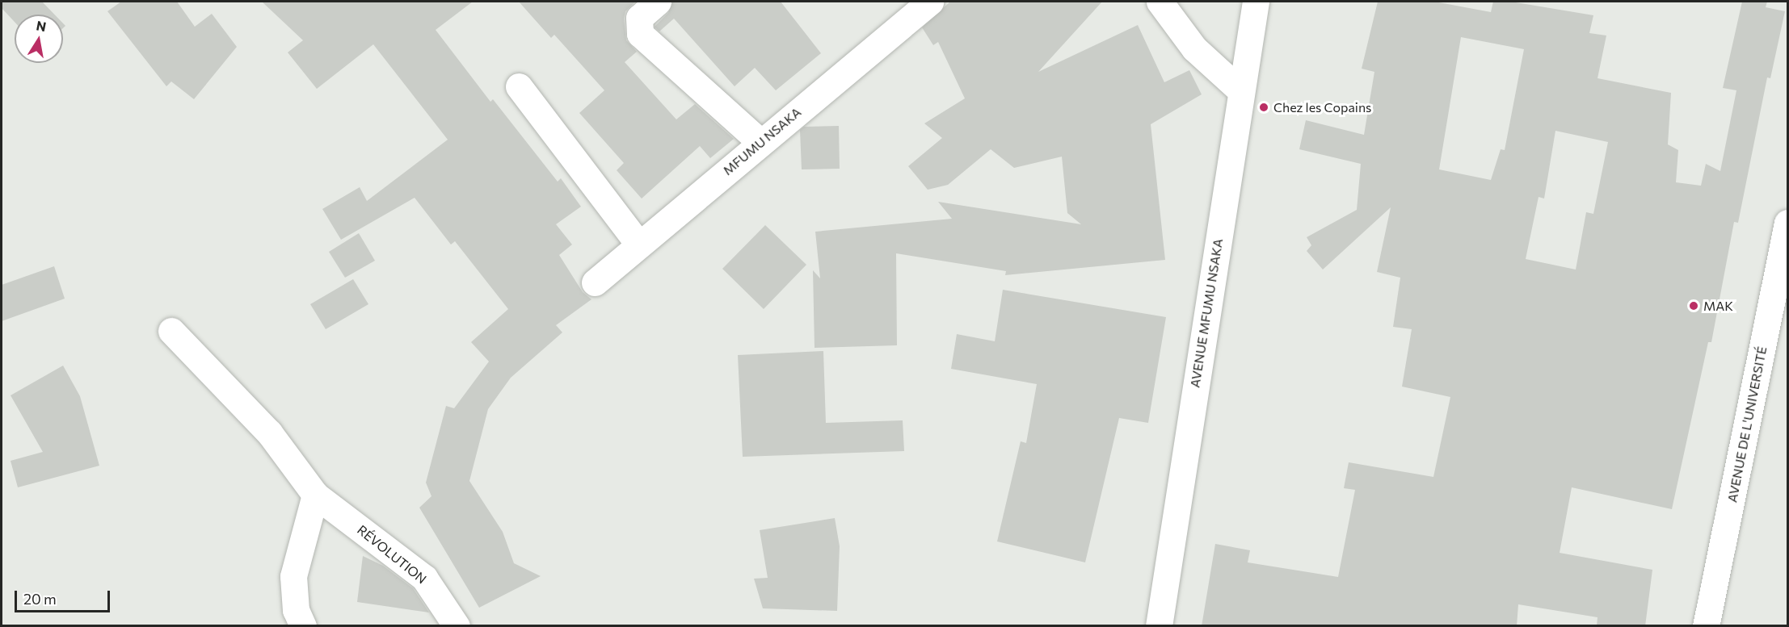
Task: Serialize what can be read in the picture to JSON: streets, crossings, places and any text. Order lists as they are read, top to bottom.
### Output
{
  "streets": {
    "street": [
      "MFUMU NSAKA",
      "AVENUE MFUMU NSAKA",
      "AVENUE DE L'UNIVERSITÉ",
      "RÉVOLUTION"
    ]
  },
  "places": ["Chez les Copains", "MAK"],
  "scale_bar": "20 m",
  "north": "top"
}
